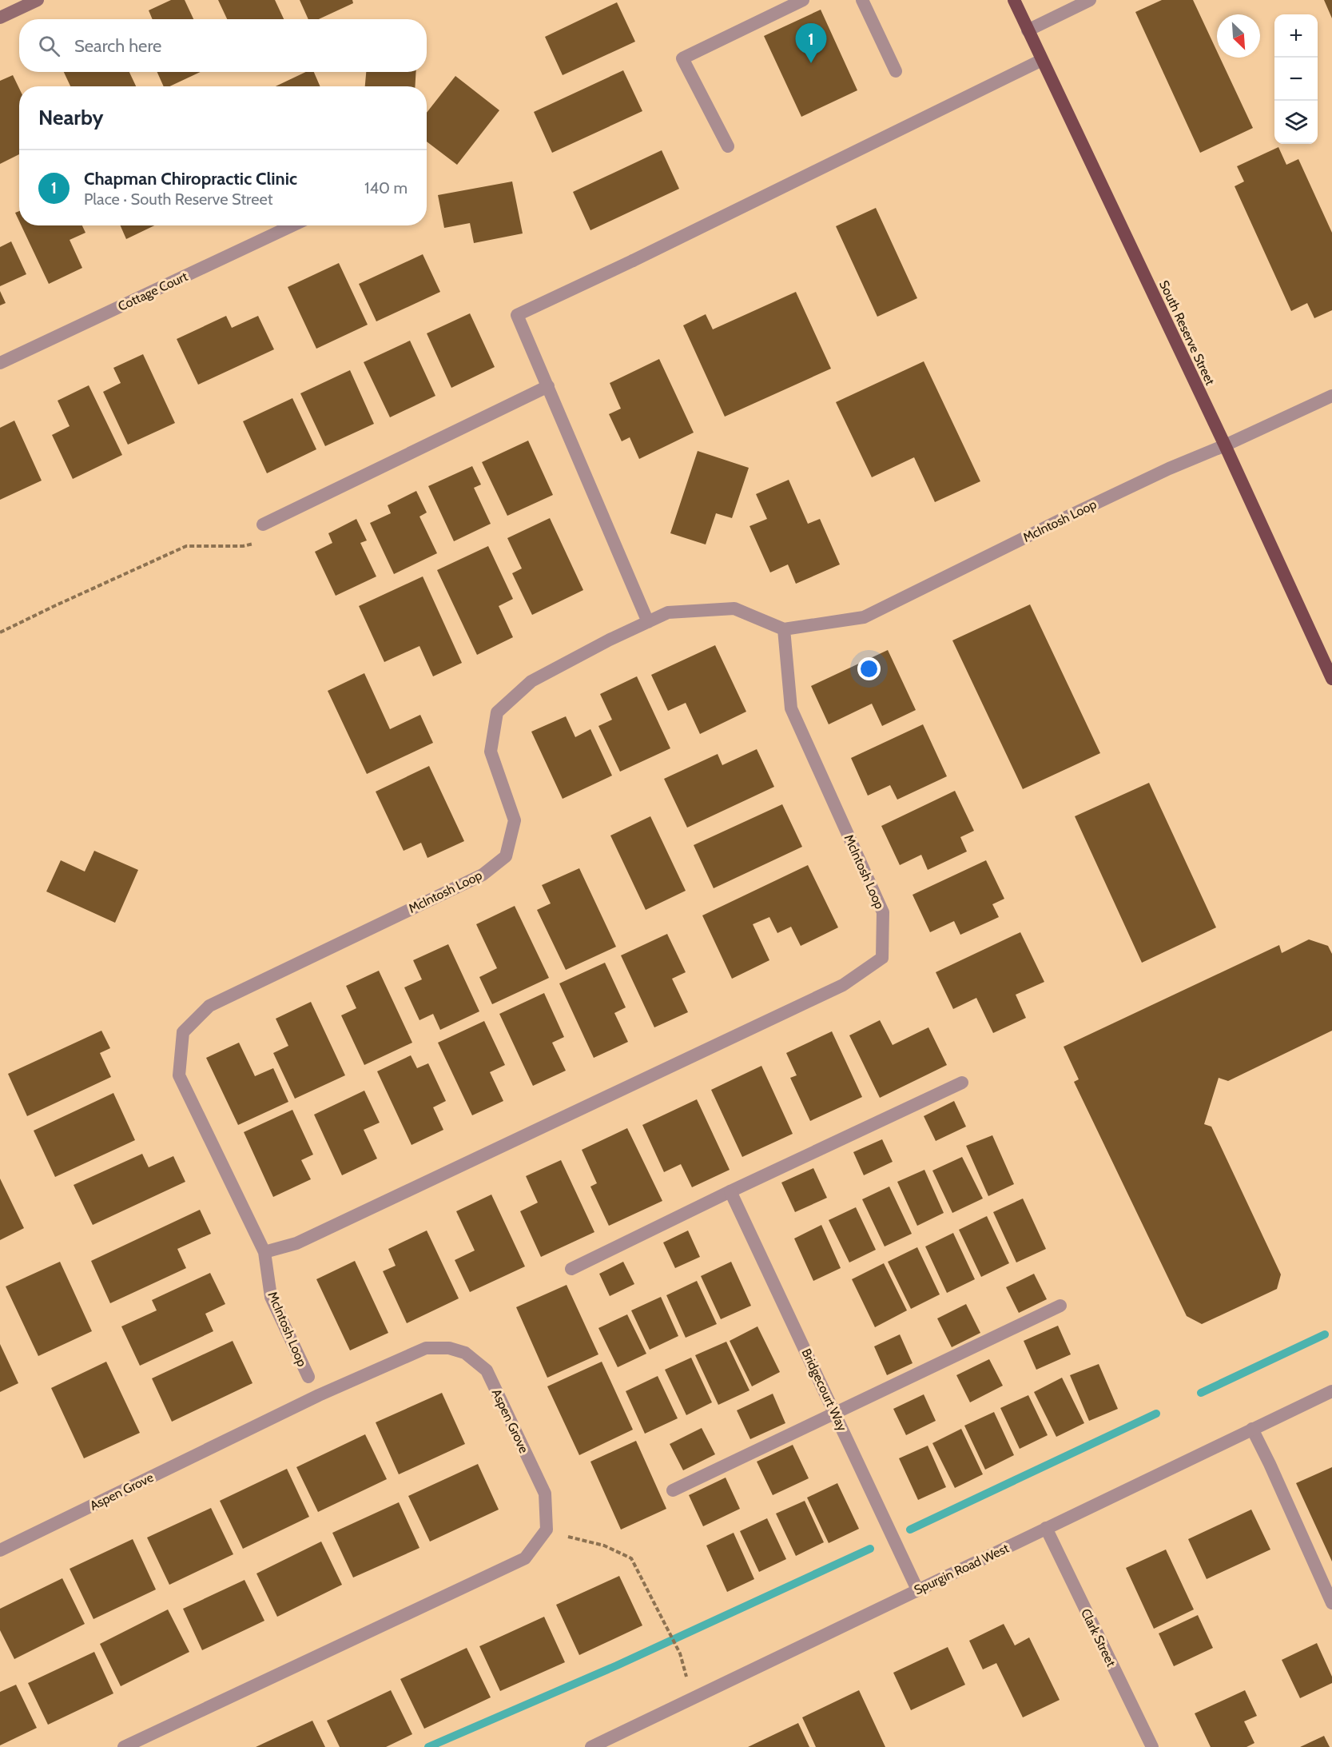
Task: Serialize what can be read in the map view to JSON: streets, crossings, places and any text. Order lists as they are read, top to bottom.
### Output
{
  "streets": {
    "highway": ["South Reserve Street"],
    "street": [
      "Cottage Court",
      "McIntosh Loop",
      "Bridgecourt Way",
      "Aspen Grove",
      "Spurgin Road West",
      "Clark Street"
    ]
  },
  "crossings": [
    ["South Reserve Street", "McIntosh Loop"],
    ["Bridgecourt Way", "Spurgin Road West"],
    ["Spurgin Road West", "Clark Street"]
  ],
  "north": "bottom right",
  "page": {
    "map_buttons": ["+", "−"],
    "search": "Search here",
    "pins": "1",
    "heading": "Nearby",
    "list": [
      {
        "mark": "1",
        "name": "Chapman Chiropractic Clinic",
        "note": "Place · South Reserve Street",
        "value": "140 m"
      }
    ]
  }
}
